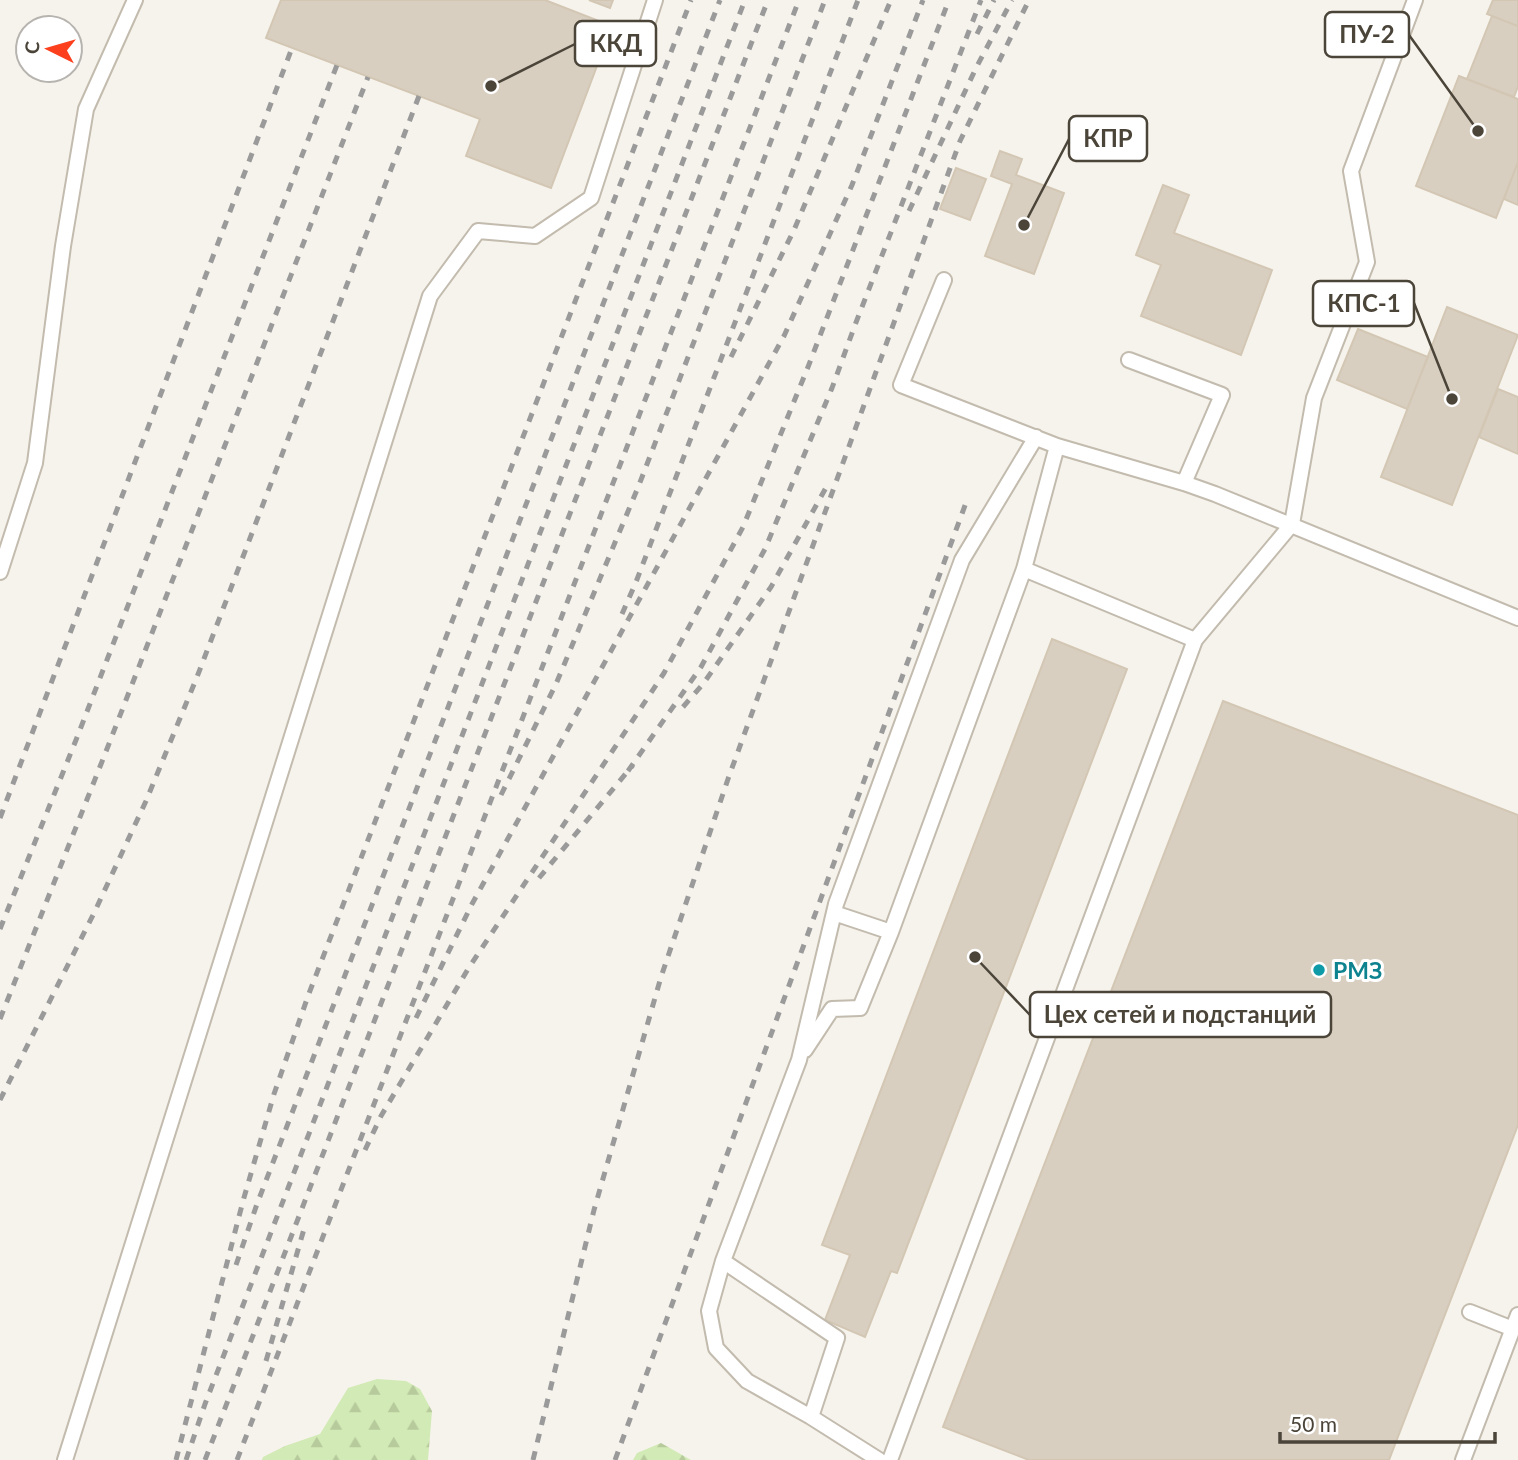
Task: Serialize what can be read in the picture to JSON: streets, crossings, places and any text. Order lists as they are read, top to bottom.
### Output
{
  "places": [
    "ККД",
    "ПУ-2",
    "КПР",
    "КПС-1",
    "Цех сетей и подстанций",
    "РМЗ"
  ],
  "scale_bar": "50 m",
  "north": "left"
}
